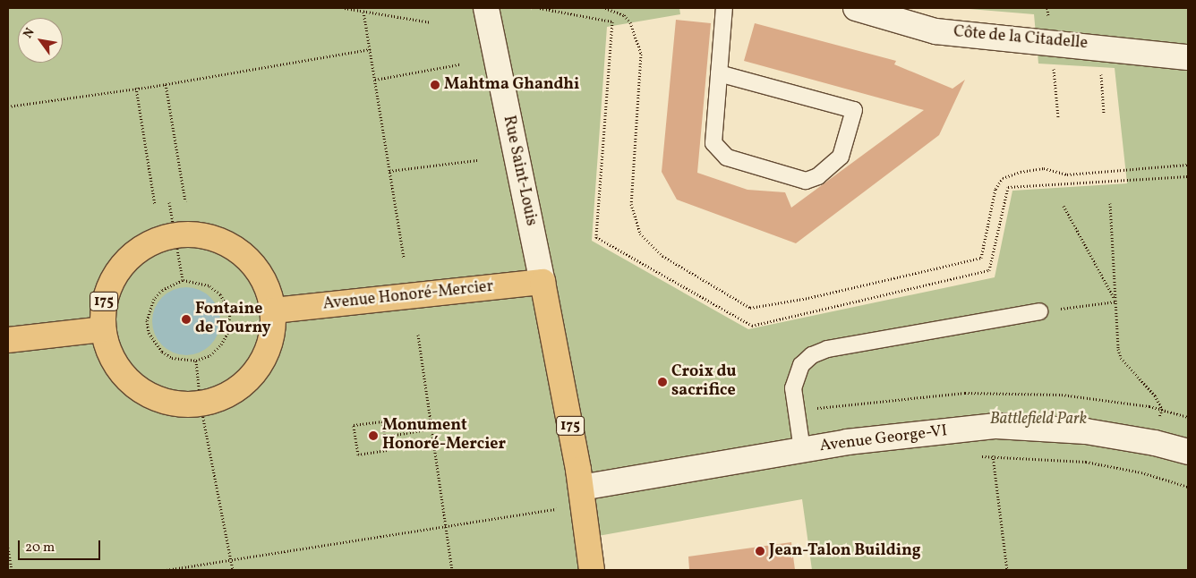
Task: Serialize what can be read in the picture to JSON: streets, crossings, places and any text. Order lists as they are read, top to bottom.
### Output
{
  "streets": {
    "main road": ["Avenue Honoré-Mercier", "175"],
    "street": ["Côte de la Citadelle", "Rue Saint-Louis", "Avenue George-VI"]
  },
  "crossings": [
    ["Rue Saint-Louis", "Avenue Honoré-Mercier"],
    ["Rue Saint-Louis", "175"],
    ["Avenue Honoré-Mercier", "175"],
    ["175", "Avenue George-VI"]
  ],
  "parks": ["Battlefield Park"],
  "places": [
    "Mahtma Ghandhi",
    "Fontaine de Tourny",
    "Croix du sacrifice",
    "Monument Honoré-Mercier",
    "Jean-Talon Building"
  ],
  "scale_bar": "20 m",
  "north": "top left"
}
